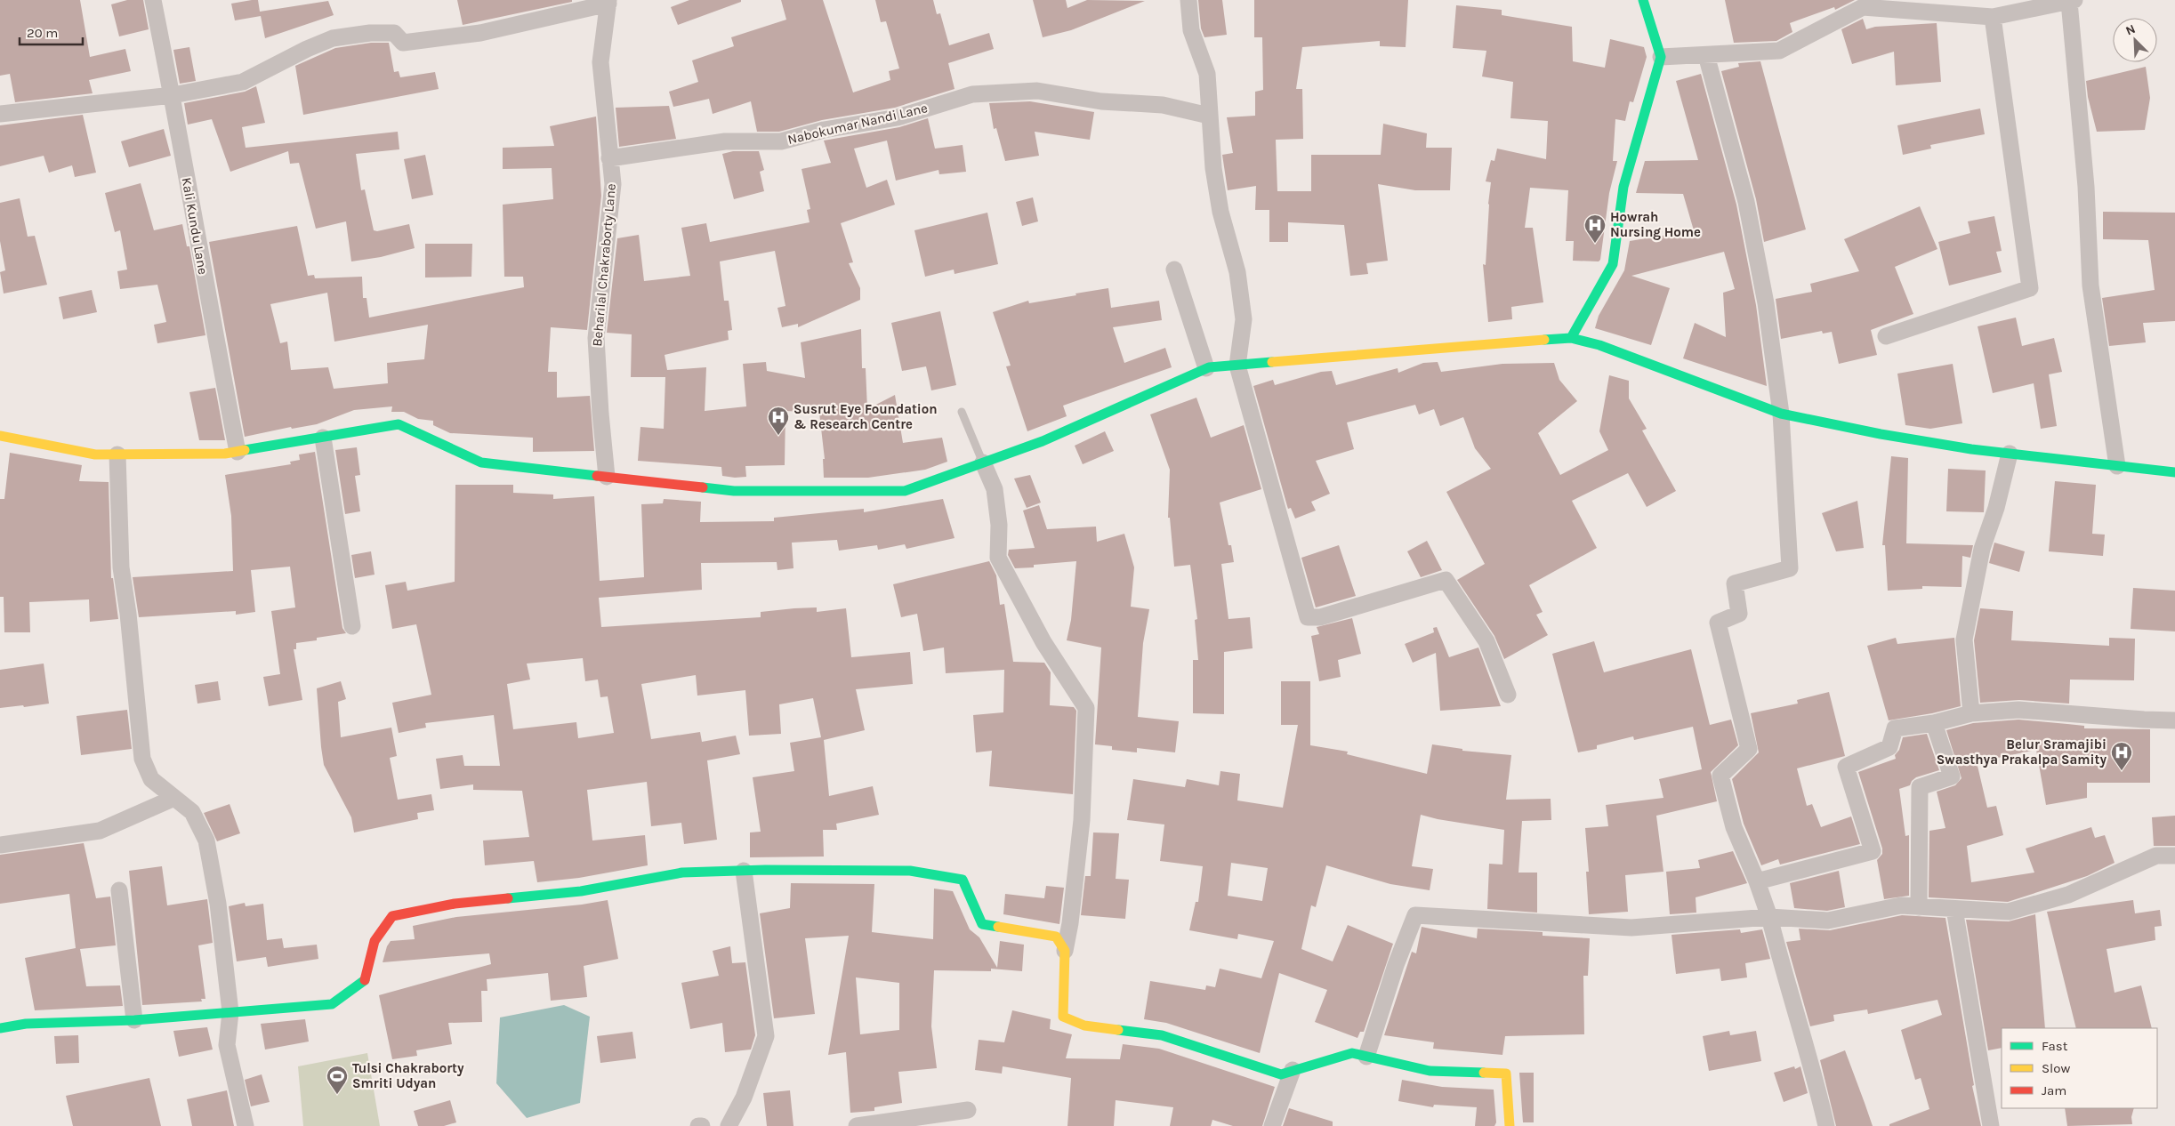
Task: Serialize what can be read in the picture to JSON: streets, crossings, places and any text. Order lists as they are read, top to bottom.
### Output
{
  "streets": {
    "street": ["Nabokumar Nandi Lane", "Kali Kundu Lane", "Beharilal Chakraborty Lane"]
  },
  "crossings": [
    ["Nabokumar Nandi Lane", "Beharilal Chakraborty Lane"]
  ],
  "places": {
    "hospital": ["Howrah Nursing Home", "Susrut Eye Foundation & Research Centre", "Belur Sramajibi Swasthya Prakalpa Samity"],
    "sports": ["Tulsi Chakraborty Smriti Udyan"]
  },
  "legend": ["Fast", "Slow", "Jam"],
  "scale_bar": "20 m",
  "north": "top left"
}
